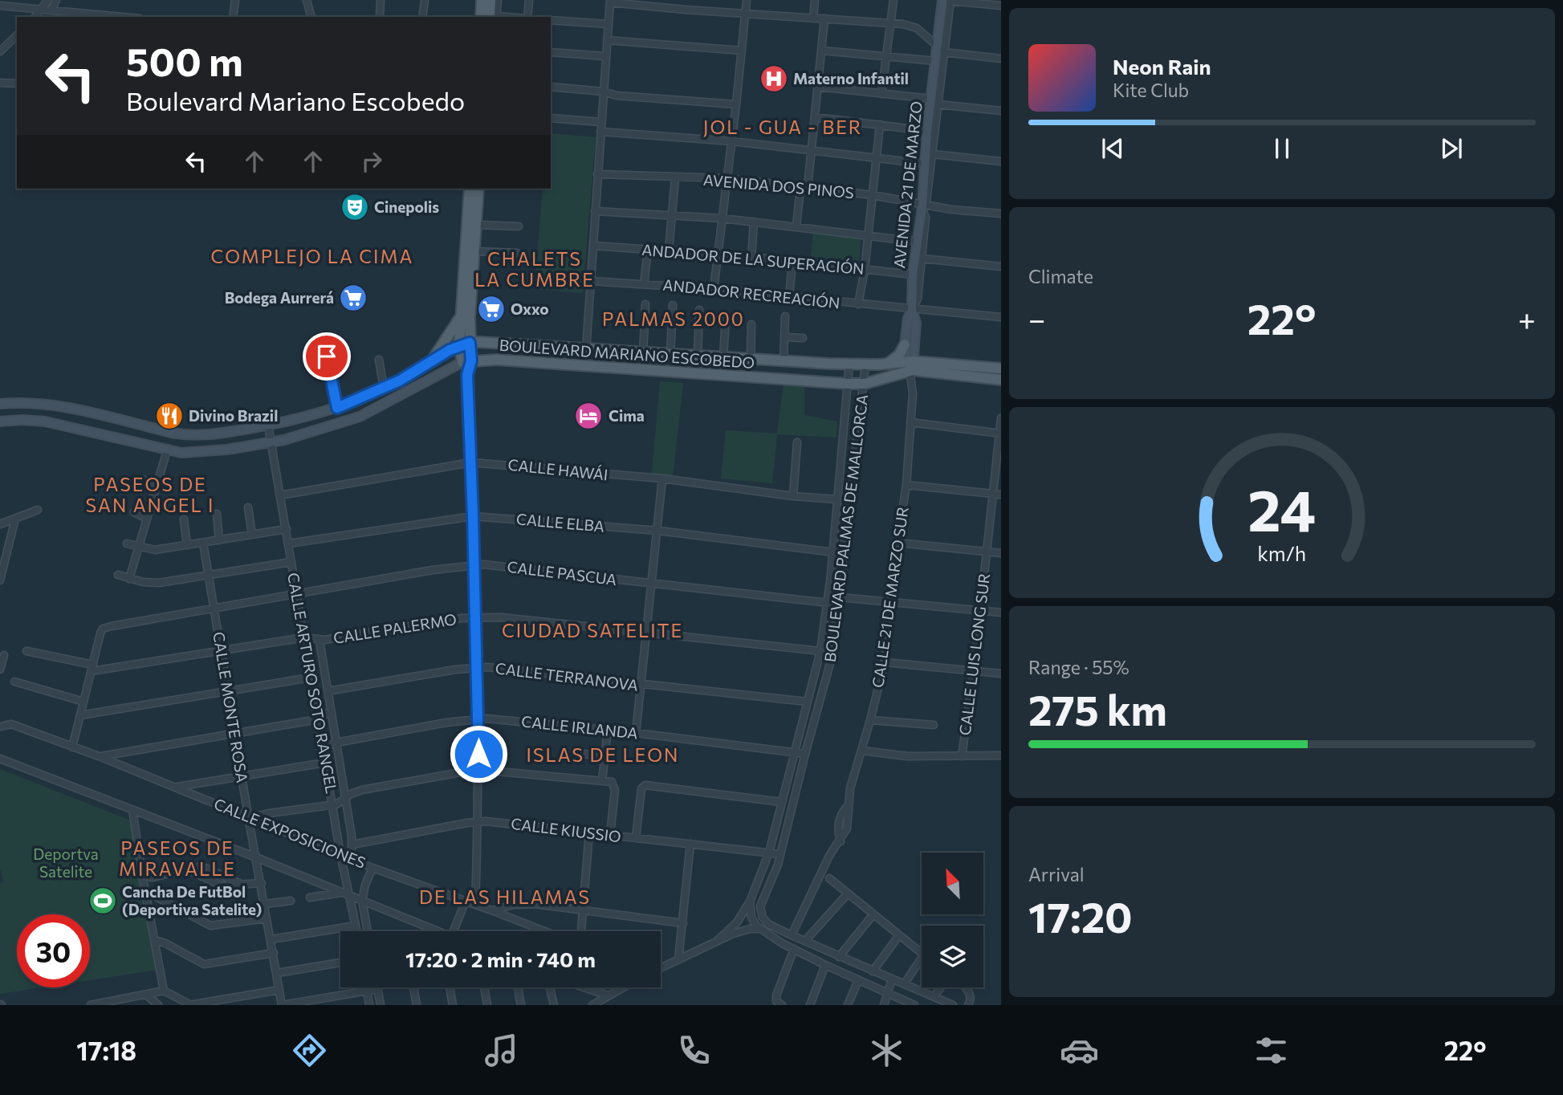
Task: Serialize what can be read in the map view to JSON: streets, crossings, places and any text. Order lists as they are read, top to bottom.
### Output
{
  "streets": {
    "main road": ["BOULEVARD MARIANO ESCOBEDO"],
    "street": [
      "AVENIDA 21 DE MARZO",
      "AVENIDA DOS PINOS",
      "ANDADOR DE LA SUPERACIÓN",
      "ANDADOR RECREACIÓN",
      "CALLE HAWÁI",
      "CALLE ELBA",
      "BOULEVARD PALMAS DE MALLORCA",
      "CALLE PASCUA",
      "CALLE 21 DE MARZO SUR",
      "CALLE PALERMO",
      "CALLE LUIS LONG SUR",
      "CALLE TERRANOVA",
      "CALLE ARTURO SOTO RANGEL",
      "CALLE MONTE ROSA",
      "CALLE IRLANDA",
      "CALLE KIUSSIO",
      "CALLE EXPOSICIONES"
    ]
  },
  "crossings": [
    ["AVENIDA 21 DE MARZO", "AVENIDA DOS PINOS"],
    ["AVENIDA 21 DE MARZO", "ANDADOR DE LA SUPERACIÓN"],
    ["AVENIDA 21 DE MARZO", "ANDADOR RECREACIÓN"],
    ["AVENIDA 21 DE MARZO", "BOULEVARD MARIANO ESCOBEDO"],
    ["AVENIDA 21 DE MARZO", "CALLE 21 DE MARZO SUR"],
    ["BOULEVARD MARIANO ESCOBEDO", "BOULEVARD PALMAS DE MALLORCA"],
    ["BOULEVARD MARIANO ESCOBEDO", "CALLE 21 DE MARZO SUR"],
    ["BOULEVARD MARIANO ESCOBEDO", "CALLE ARTURO SOTO RANGEL"],
    ["CALLE HAWÁI", "BOULEVARD PALMAS DE MALLORCA"],
    ["CALLE HAWÁI", "CALLE ARTURO SOTO RANGEL"],
    ["CALLE ELBA", "BOULEVARD PALMAS DE MALLORCA"],
    ["CALLE ELBA", "CALLE ARTURO SOTO RANGEL"],
    ["BOULEVARD PALMAS DE MALLORCA", "CALLE PASCUA"],
    ["BOULEVARD PALMAS DE MALLORCA", "CALLE 21 DE MARZO SUR"],
    ["BOULEVARD PALMAS DE MALLORCA", "CALLE PALERMO"],
    ["BOULEVARD PALMAS DE MALLORCA", "CALLE TERRANOVA"],
    ["BOULEVARD PALMAS DE MALLORCA", "CALLE IRLANDA"],
    ["BOULEVARD PALMAS DE MALLORCA", "CALLE KIUSSIO"],
    ["CALLE PASCUA", "CALLE ARTURO SOTO RANGEL"],
    ["CALLE PALERMO", "CALLE ARTURO SOTO RANGEL"],
    ["CALLE ARTURO SOTO RANGEL", "CALLE IRLANDA"],
    ["CALLE ARTURO SOTO RANGEL", "CALLE EXPOSICIONES"],
    ["CALLE MONTE ROSA", "CALLE EXPOSICIONES"]
  ],
  "districts": [
    "JOL - GUA - BER",
    "COMPLEJO LA CIMA",
    "CHALETS LA CUMBRE",
    "PALMAS 2000",
    "PASEOS DE SAN ANGEL I",
    "CIUDAD SATELITE",
    "ISLAS DE LEON",
    "PASEOS DE MIRAVALLE",
    "DE LAS HILAMAS"
  ],
  "parks": ["Deportva Satelite"],
  "places": {
    "hospital": ["Materno Infantil"],
    "theatre": ["Cinepolis"],
    "supermarket": ["Bodega Aurrerá", "Oxxo"],
    "restaurant": ["Divino Brazil"],
    "hotel": ["Cima"],
    "sports": ["Cancha De FutBol (Deportiva Satelite)"]
  },
  "north": "top left",
  "page": {
    "turn": ["500 m", "Boulevard Mariano Escobedo"],
    "song": ["Neon Rain", "Kite Club"],
    "tile": [
      "Climate",
      ["Range · 55%", "275 km"],
      ["Arrival", "17:20"]
    ],
    "heat": ["−", "22°", "+"],
    "limit": "30",
    "trip": "17:20 · 2 min · 740 m",
    "tabs": ["17:18", "22°"],
    "gauge": ["24", "km/h"]
  }
}
